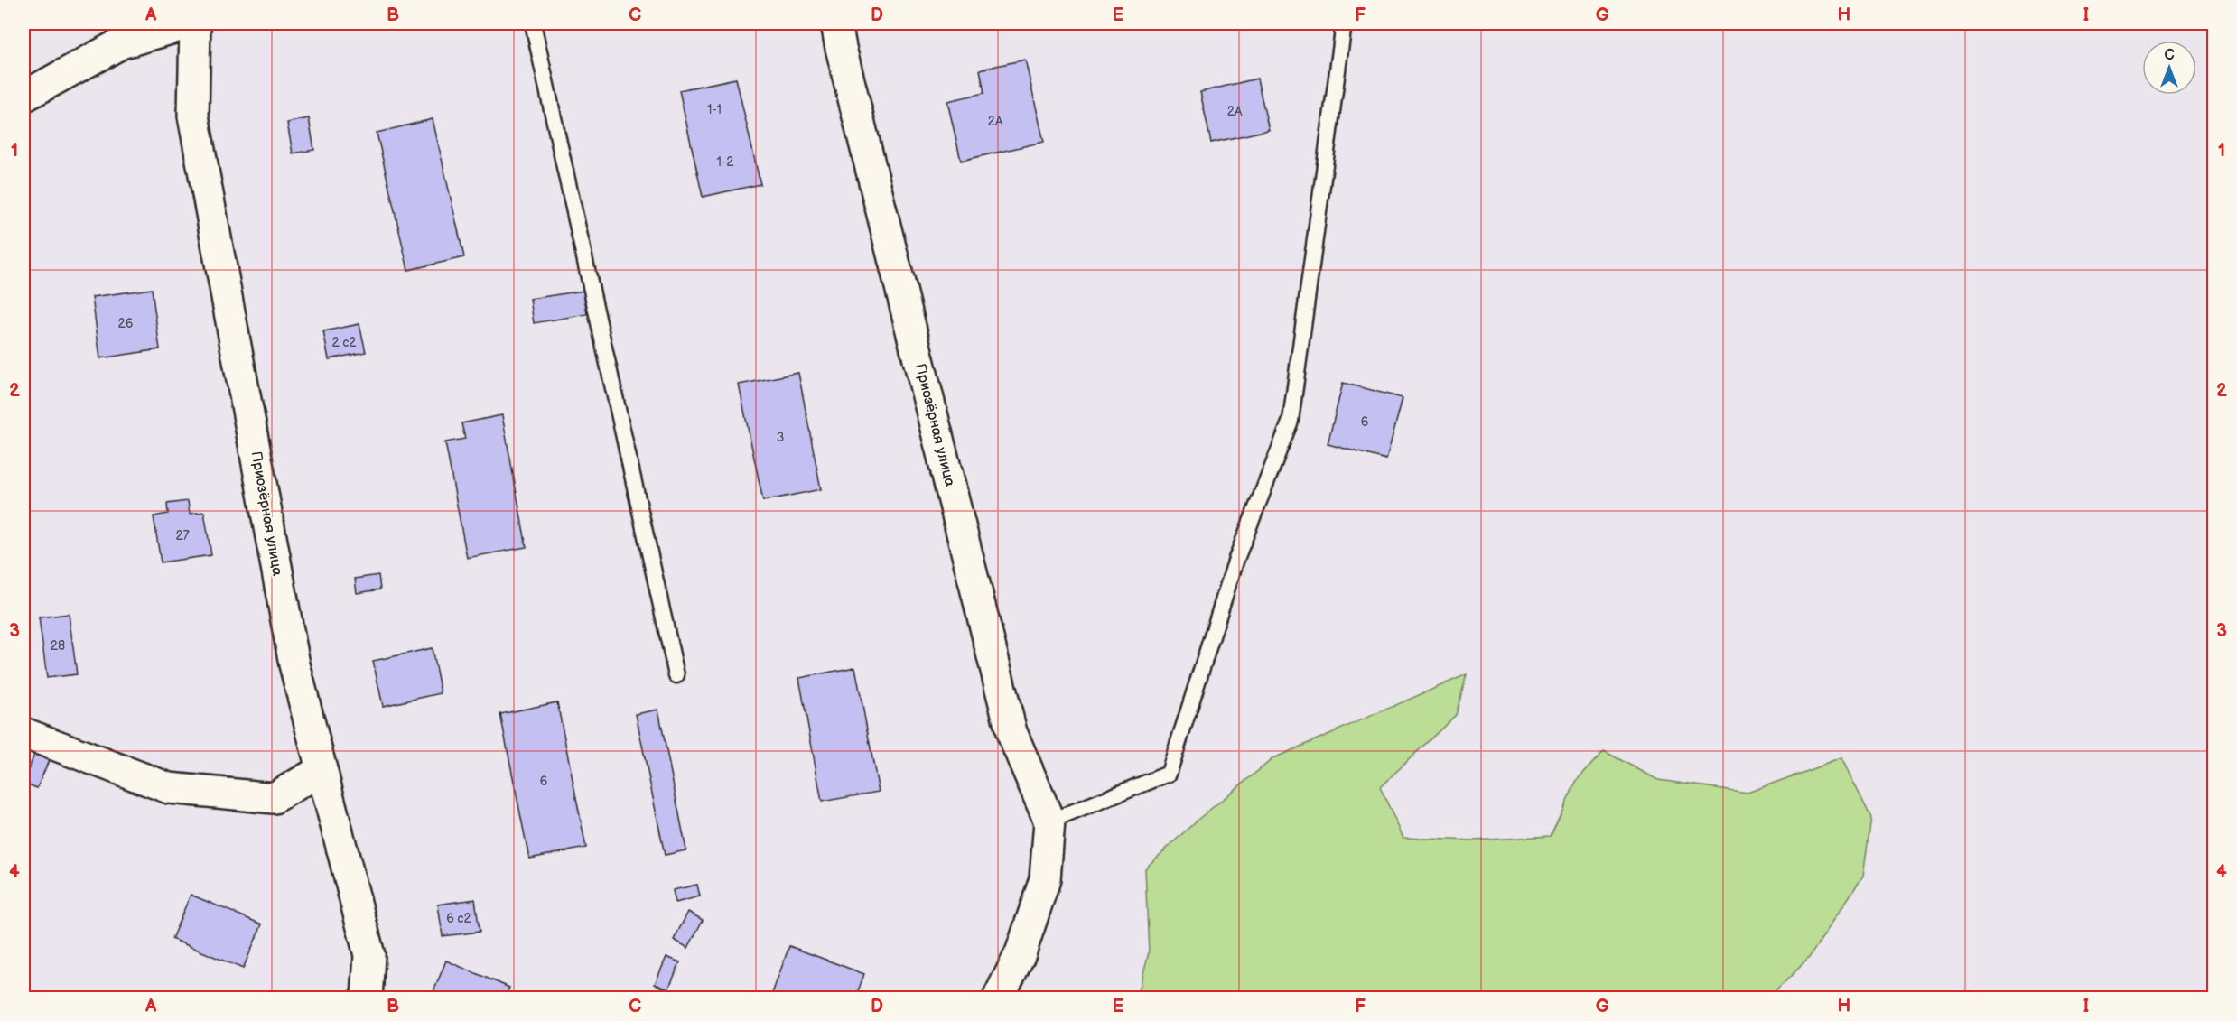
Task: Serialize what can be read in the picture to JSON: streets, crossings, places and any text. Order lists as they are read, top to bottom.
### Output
{
  "streets": {
    "street": ["Приозёрная улица"]
  },
  "house_numbers": [
    "1-1",
    "2А",
    "2А",
    "1-2",
    "26",
    "2 с2",
    "6",
    "3",
    "27",
    "28",
    "6",
    "6 с2"
  ],
  "north": "top",
  "grid": {
    "columns": [
      "A",
      "B",
      "C",
      "D",
      "E",
      "F",
      "G",
      "H",
      "I"
    ],
    "rows": [
      "1",
      "2",
      "3",
      "4"
    ]
  }
}
